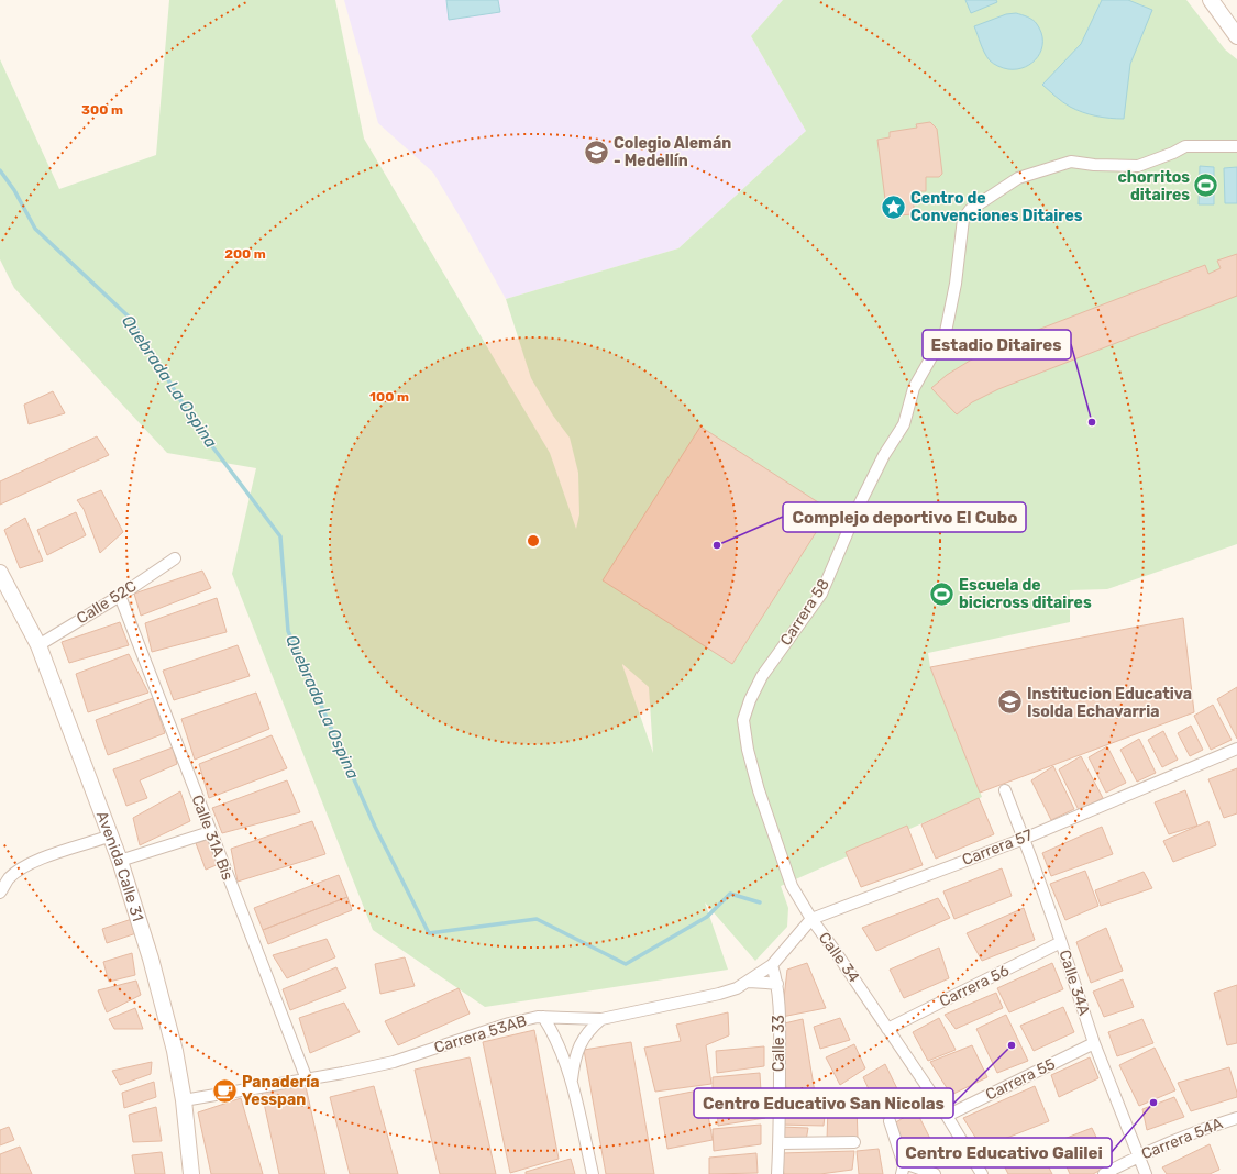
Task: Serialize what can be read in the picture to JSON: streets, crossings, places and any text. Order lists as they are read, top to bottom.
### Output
{
  "streets": {
    "street": [
      "Calle 52C",
      "Carrera 58",
      "Calle 31A Bis",
      "Carrera 57",
      "Avenida Calle 31",
      "Calle 34",
      "Calle 34A",
      "Carrera 56",
      "Carrera 53AB",
      "Calle 33",
      "Carrera 55",
      "Carrera 54A"
    ]
  },
  "crossings": [
    ["Calle 52C", "Calle 31A Bis"],
    ["Calle 52C", "Avenida Calle 31"],
    ["Carrera 58", "Calle 34"],
    ["Calle 31A Bis", "Carrera 53AB"],
    ["Carrera 57", "Calle 34"],
    ["Carrera 57", "Calle 34A"],
    ["Carrera 57", "Carrera 53AB"],
    ["Carrera 57", "Calle 33"],
    ["Avenida Calle 31", "Carrera 53AB"],
    ["Calle 34", "Carrera 56"],
    ["Calle 34", "Carrera 55"],
    ["Calle 34A", "Carrera 56"],
    ["Calle 34A", "Carrera 55"],
    ["Calle 34A", "Carrera 54A"],
    ["Carrera 53AB", "Calle 33"]
  ],
  "water": ["Quebrada La Ospina"],
  "places": {
    "school or university": ["Colegio Alemán - Medellín", "Institucion Educativa Isolda Echavarria"],
    "sports": ["chorritos ditaires", "Escuela de bicicross ditaires"],
    "place": ["Centro de Convenciones Ditaires"],
    "other": [
      "Estadio Ditaires",
      "Complejo deportivo El Cubo",
      "Centro Educativo San Nicolas",
      "Centro Educativo Galilei"
    ],
    "cafe": ["Panadería Yesspan"]
  },
  "rings": ["300 m", "200 m", "100 m"]
}
